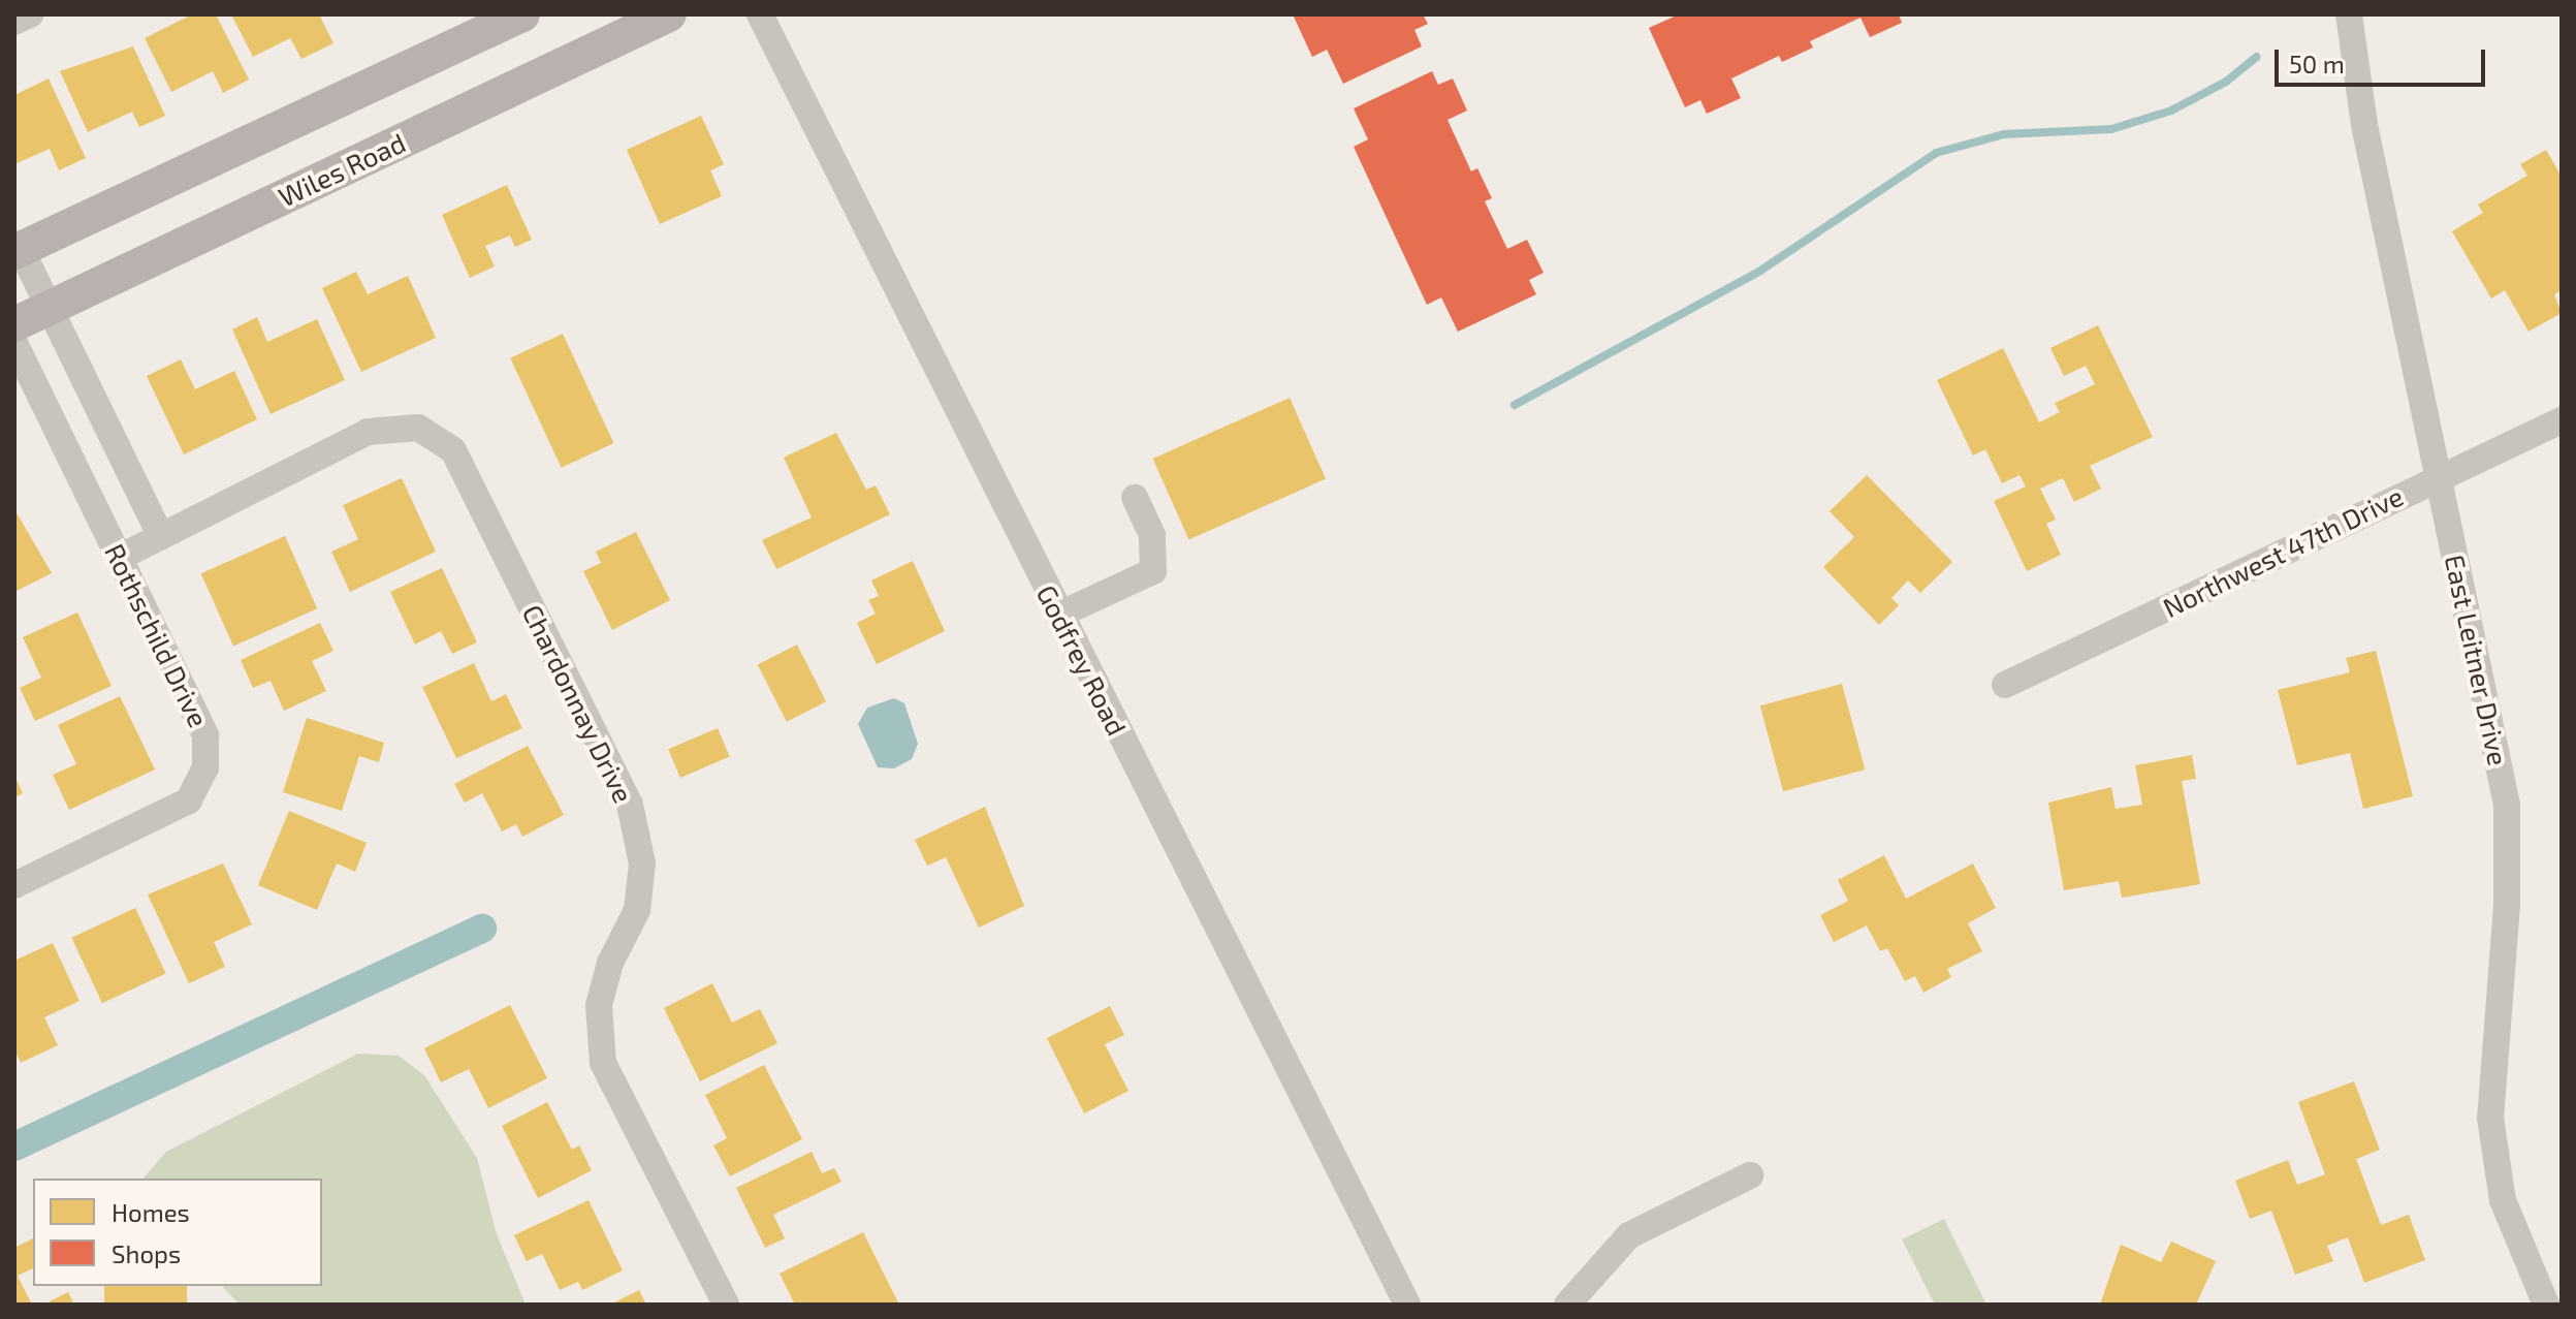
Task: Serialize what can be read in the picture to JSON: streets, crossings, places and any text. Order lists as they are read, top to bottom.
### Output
{
  "streets": {
    "main road": ["Wiles Road"],
    "street": [
      "Northwest 47th Drive",
      "Rothschild Drive",
      "Godfrey Road",
      "East Leitner Drive",
      "Chardonnay Drive"
    ]
  },
  "crossings": [
    ["Wiles Road", "Rothschild Drive"],
    ["Northwest 47th Drive", "East Leitner Drive"],
    ["Rothschild Drive", "Chardonnay Drive"]
  ],
  "legend": ["Homes", "Shops"],
  "scale_bar": "50 m"
}
